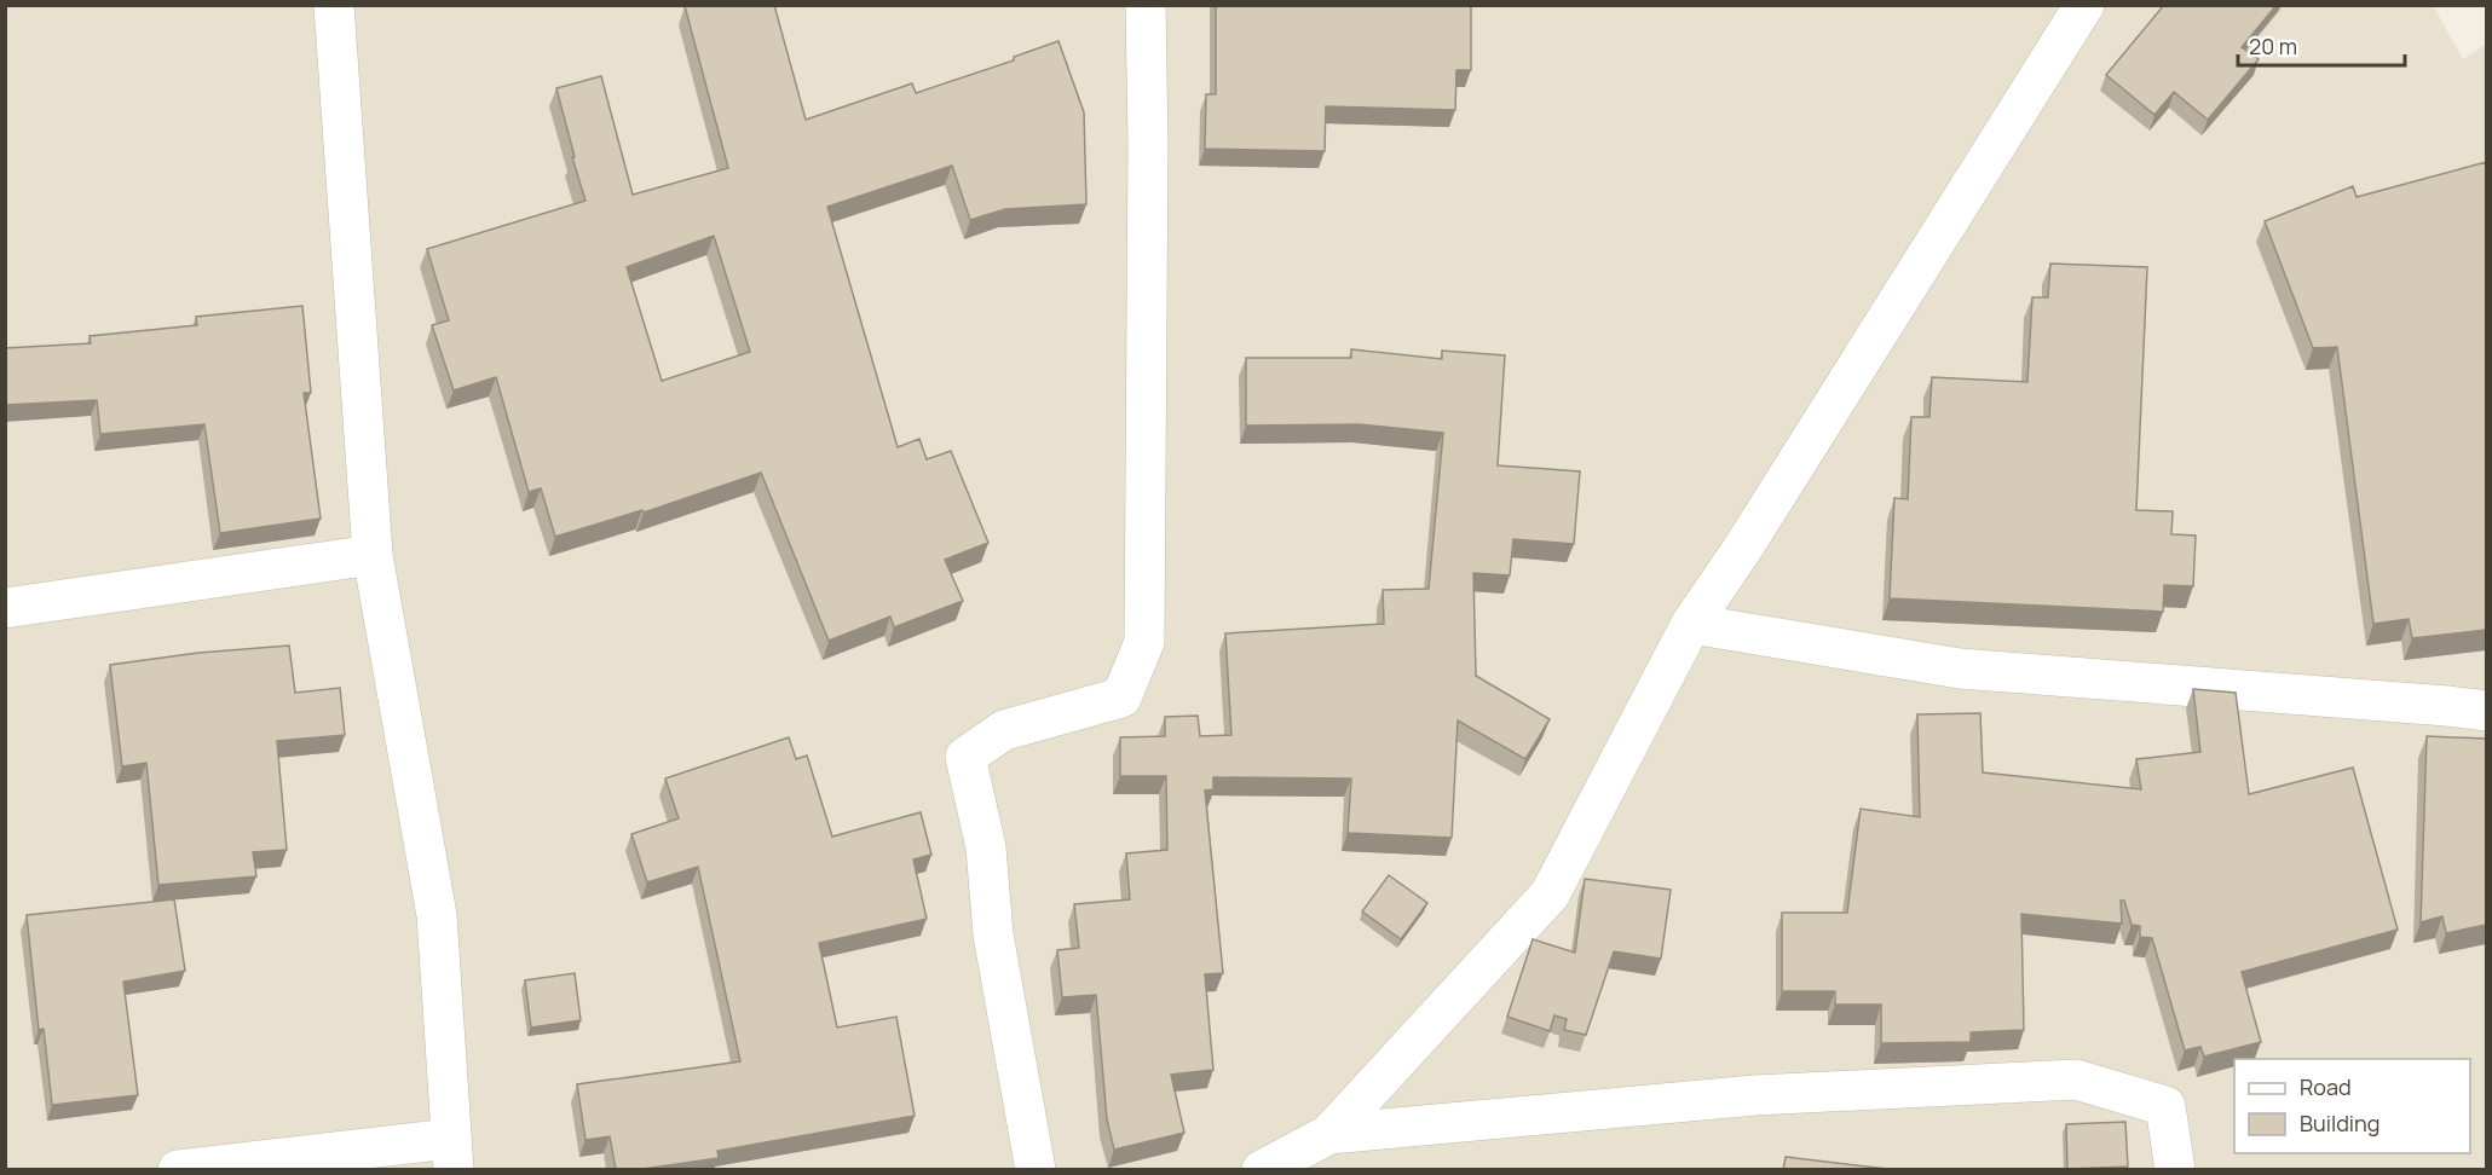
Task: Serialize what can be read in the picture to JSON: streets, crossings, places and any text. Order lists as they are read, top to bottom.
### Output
{
  "legend": ["Road", "Building"],
  "scale_bar": "20 m"
}
